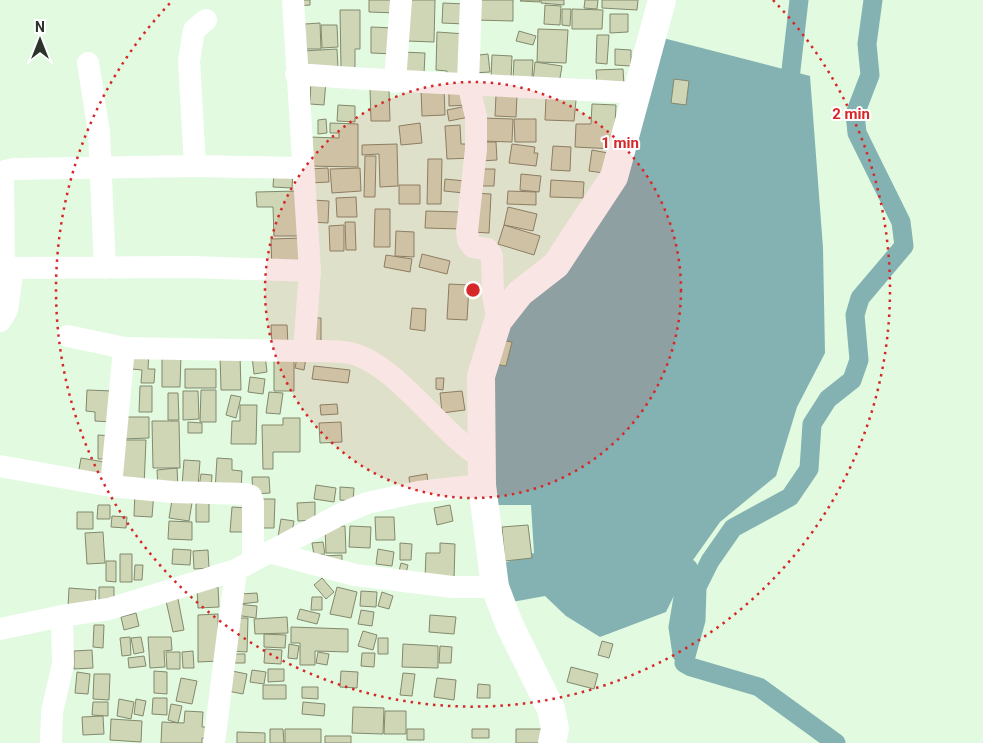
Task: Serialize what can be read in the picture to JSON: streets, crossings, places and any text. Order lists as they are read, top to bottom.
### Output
{
  "north": "top",
  "rings": ["2 min", "1 min"]
}
